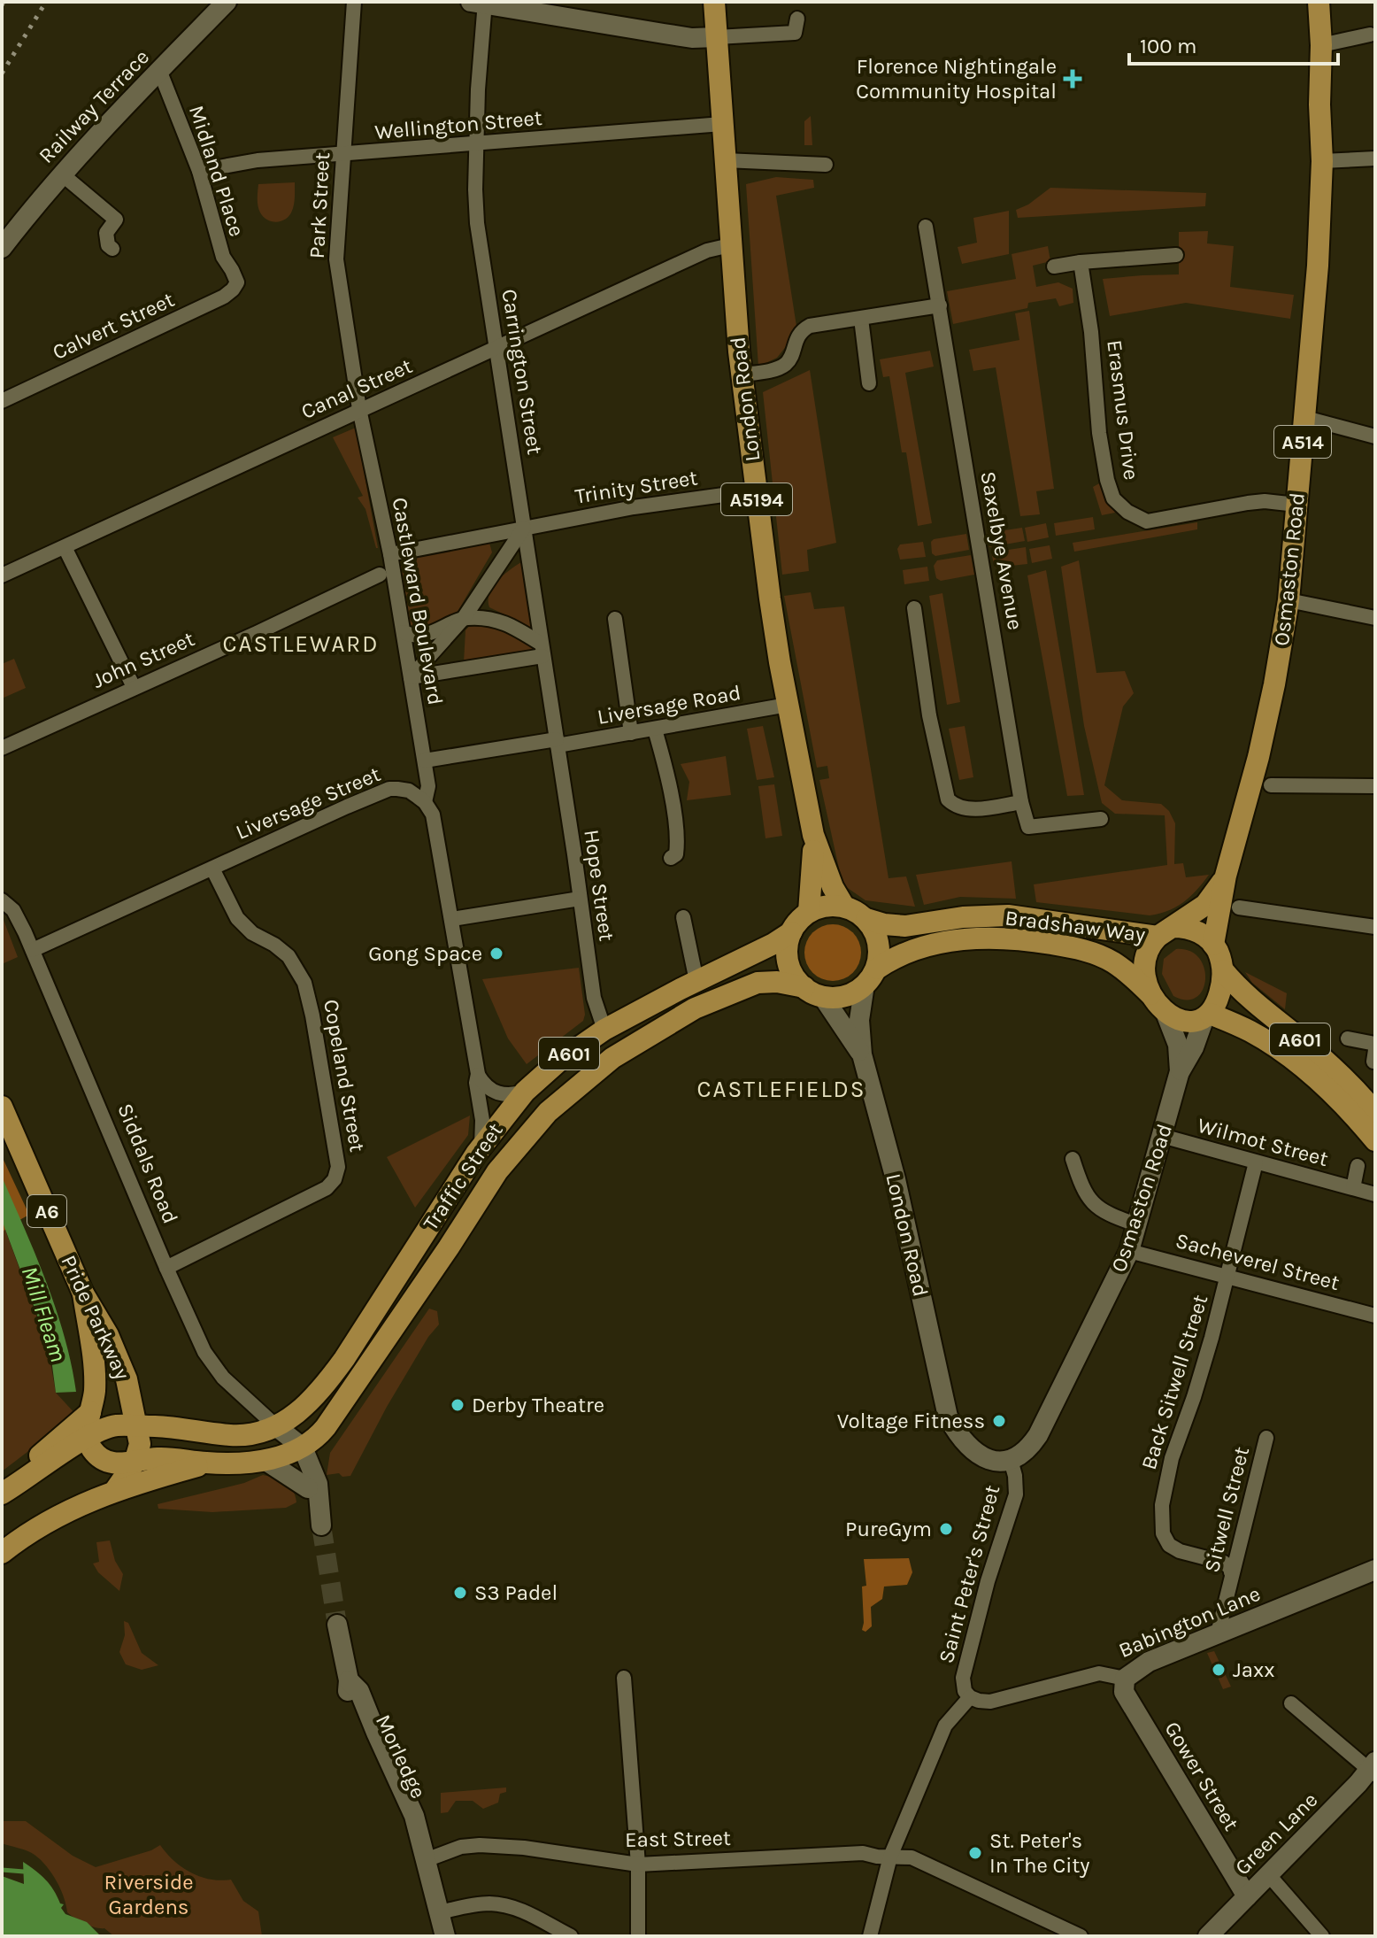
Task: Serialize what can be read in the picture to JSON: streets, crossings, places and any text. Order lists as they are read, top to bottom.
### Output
{
  "streets": {
    "main road": [
      "London Road",
      "A514",
      "A5194",
      "Osmaston Road",
      "Bradshaw Way",
      "A601",
      "Traffic Street",
      "A6",
      "Pride Parkway"
    ],
    "street": [
      "Railway Terrace",
      "Wellington Street",
      "Midland Place",
      "Park Street",
      "Calvert Street",
      "Carrington Street",
      "Canal Street",
      "Erasmus Drive",
      "Trinity Street",
      "Saxelbye Avenue",
      "Castleward Boulevard",
      "John Street",
      "Liversage Road",
      "Liversage Street",
      "Hope Street",
      "Copeland Street",
      "Wilmot Street",
      "Siddals Road",
      "Sacheverel Street",
      "Back Sitwell Street",
      "Sitwell Street",
      "Saint Peter's Street",
      "Babington Lane",
      "Morledge",
      "Gower Street",
      "Green Lane",
      "East Street"
    ]
  },
  "crossings": [
    ["Railway Terrace", "Midland Place"],
    ["Wellington Street", "Midland Place"],
    ["Wellington Street", "Park Street"],
    ["Wellington Street", "Carrington Street"],
    ["Wellington Street", "London Road"],
    ["Midland Place", "Calvert Street"],
    ["Park Street", "Canal Street"],
    ["Park Street", "Castleward Boulevard"],
    ["Carrington Street", "Canal Street"],
    ["Carrington Street", "Trinity Street"],
    ["Carrington Street", "Liversage Road"],
    ["Carrington Street", "Hope Street"],
    ["Canal Street", "London Road"],
    ["Canal Street", "Castleward Boulevard"],
    ["London Road", "Trinity Street"],
    ["London Road", "Osmaston Road"],
    ["London Road", "Liversage Road"],
    ["London Road", "Bradshaw Way"],
    ["London Road", "A601"],
    ["London Road", "Traffic Street"],
    ["London Road", "Saint Peter's Street"],
    ["Erasmus Drive", "Osmaston Road"],
    ["Trinity Street", "Castleward Boulevard"],
    ["Osmaston Road", "Bradshaw Way"],
    ["Osmaston Road", "A601"],
    ["Osmaston Road", "Wilmot Street"],
    ["Osmaston Road", "Sacheverel Street"],
    ["Osmaston Road", "Saint Peter's Street"],
    ["Castleward Boulevard", "Liversage Road"],
    ["Castleward Boulevard", "Liversage Street"],
    ["Liversage Road", "Hope Street"],
    ["Liversage Street", "Copeland Street"],
    ["Liversage Street", "Siddals Road"],
    ["Hope Street", "Traffic Street"],
    ["Bradshaw Way", "A601"],
    ["Bradshaw Way", "Traffic Street"],
    ["A601", "Traffic Street"],
    ["A601", "Pride Parkway"],
    ["Copeland Street", "Siddals Road"],
    ["Wilmot Street", "Back Sitwell Street"],
    ["Siddals Road", "Traffic Street"],
    ["A6", "Pride Parkway"],
    ["Sacheverel Street", "Back Sitwell Street"],
    ["Back Sitwell Street", "Sitwell Street"],
    ["Sitwell Street", "Babington Lane"],
    ["Saint Peter's Street", "Babington Lane"],
    ["Babington Lane", "Gower Street"],
    ["Morledge", "East Street"],
    ["Gower Street", "Green Lane"]
  ],
  "districts": ["CASTLEWARD", "CASTLEFIELDS"],
  "water": ["Mill Fleam"],
  "parks": ["Riverside Gardens"],
  "places": {
    "health": ["Florence Nightingale Community Hospital"],
    "other": [
      "Gong Space",
      "Derby Theatre",
      "Voltage Fitness",
      "PureGym",
      "S3 Padel",
      "Jaxx",
      "St. Peter's In The City"
    ]
  },
  "scale_bar": "100 m"
}
